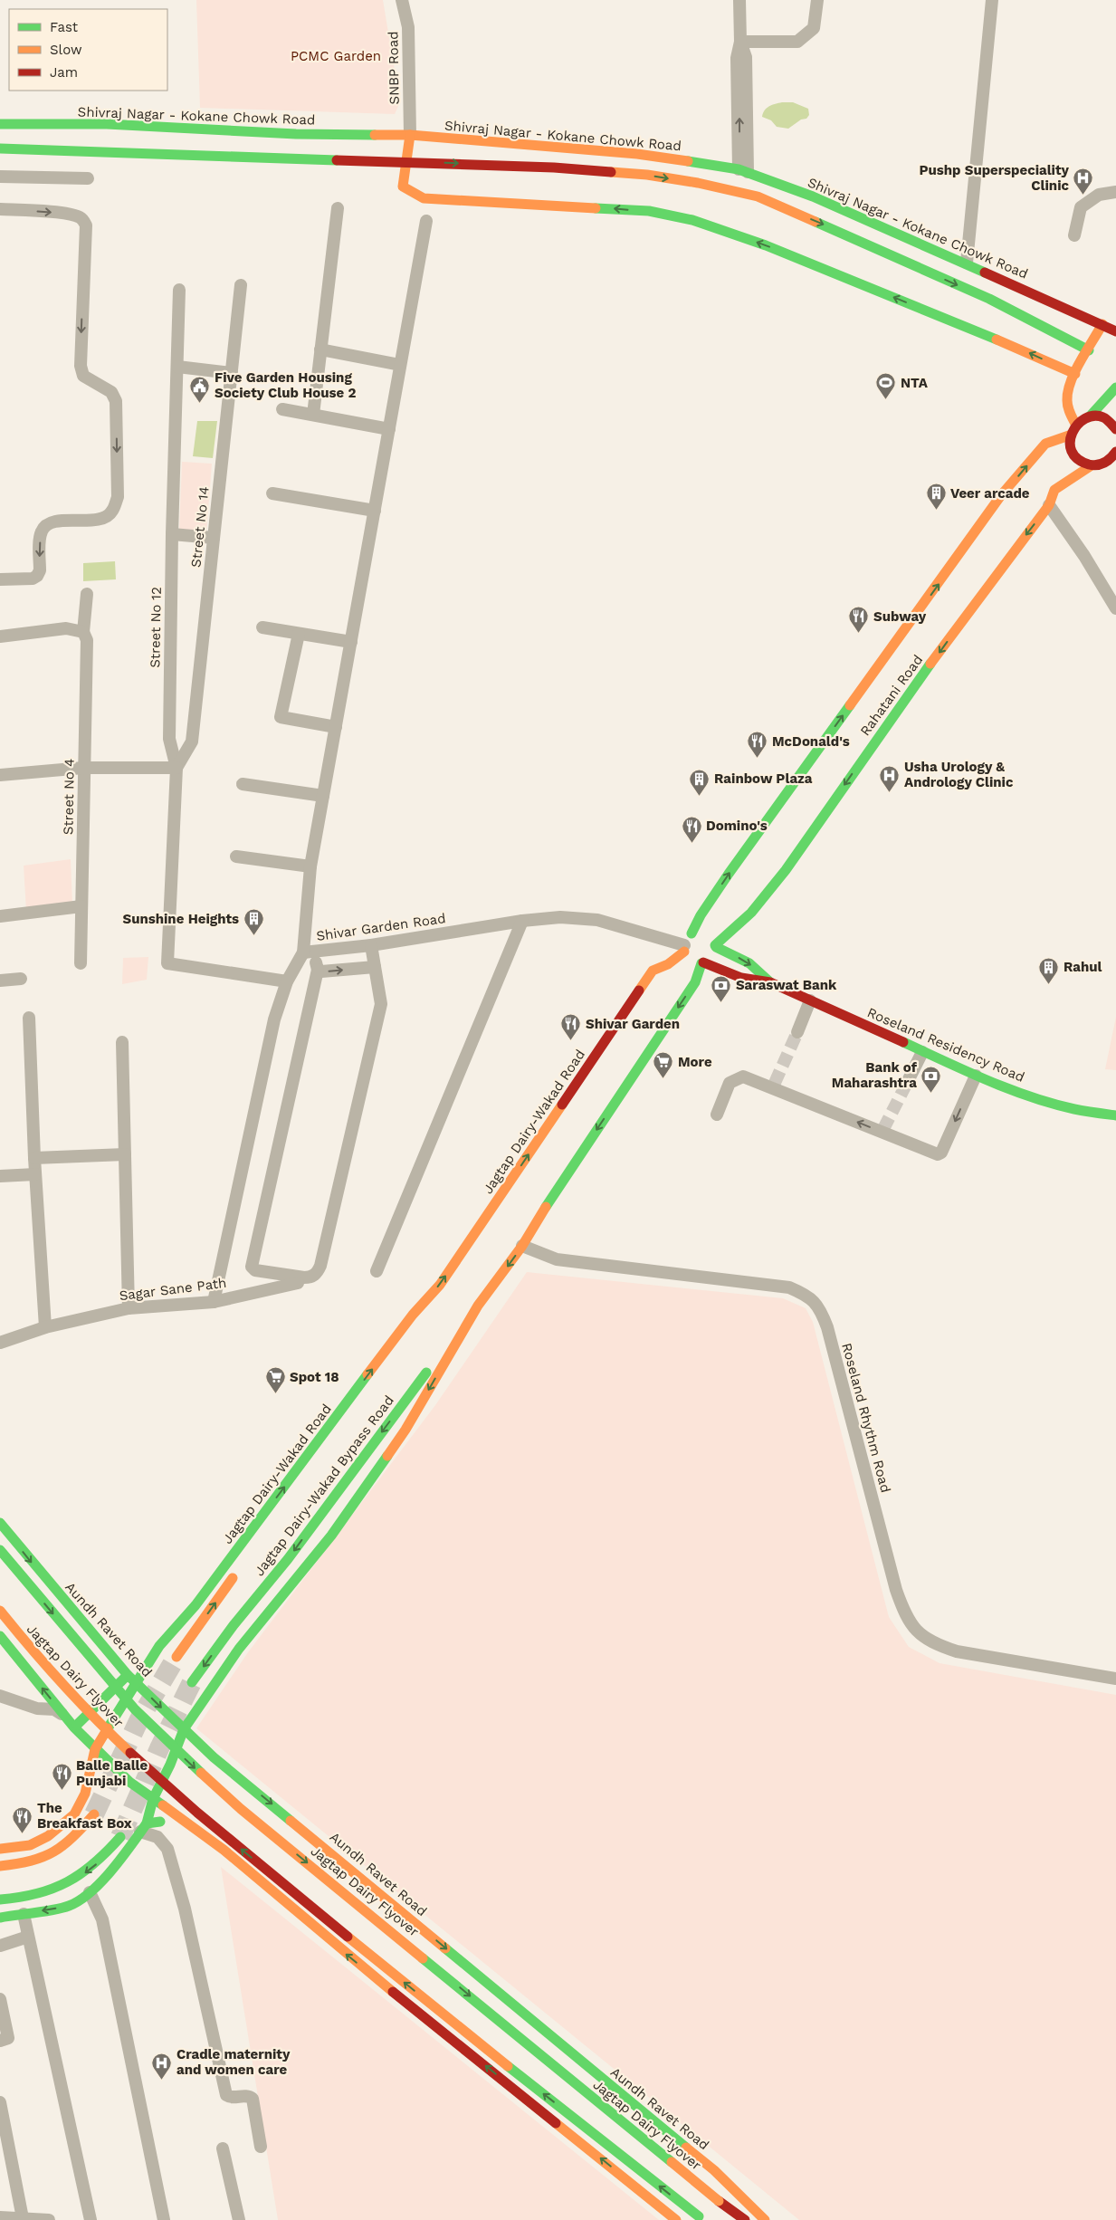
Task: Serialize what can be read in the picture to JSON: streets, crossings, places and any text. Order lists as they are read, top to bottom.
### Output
{
  "streets": {
    "main road": [
      "Shivraj Nagar - Kokane Chowk Road",
      "Rahatani Road",
      "Roseland Residency Road",
      "Jagtap Dairy-Wakad Road",
      "Jagtap Dairy-Wakad Bypass Road",
      "Aundh Ravet Road",
      "Jagtap Dairy Flyover"
    ],
    "street": [
      "SNBP Road",
      "Street No 14",
      "Street No 12",
      "Street No 4",
      "Shivar Garden Road",
      "Sagar Sane Path",
      "Roseland Rhythm Road"
    ]
  },
  "crossings": [
    ["SNBP Road", "Shivraj Nagar - Kokane Chowk Road"],
    ["Street No 14", "Street No 12"],
    ["Street No 12", "Shivar Garden Road"],
    ["Rahatani Road", "Shivar Garden Road"],
    ["Rahatani Road", "Roseland Residency Road"],
    ["Rahatani Road", "Jagtap Dairy-Wakad Road"],
    ["Shivar Garden Road", "Roseland Residency Road"],
    ["Shivar Garden Road", "Jagtap Dairy-Wakad Road"],
    ["Shivar Garden Road", "Sagar Sane Path"],
    ["Roseland Residency Road", "Jagtap Dairy-Wakad Road"],
    ["Jagtap Dairy-Wakad Road", "Aundh Ravet Road"]
  ],
  "parks": ["PCMC Garden"],
  "places": {
    "hospital": ["Pushp Superspeciality Clinic", "Usha Urology & Andrology Clinic", "Cradle maternity and women care"],
    "sports": ["NTA"],
    "public building": ["Five Garden Housing Society Club House 2"],
    "building": [
      "Veer arcade",
      "Rainbow Plaza",
      "Sunshine Heights",
      "Rahul"
    ],
    "restaurant": [
      "Subway",
      "McDonald's",
      "Domino's",
      "Shivar Garden",
      "Balle Balle Punjabi",
      "The Breakfast Box"
    ],
    "bank": ["Saraswat Bank", "Bank of Maharashtra"],
    "supermarket": ["More", "Spot 18"]
  },
  "legend": ["Fast", "Slow", "Jam"]
}
